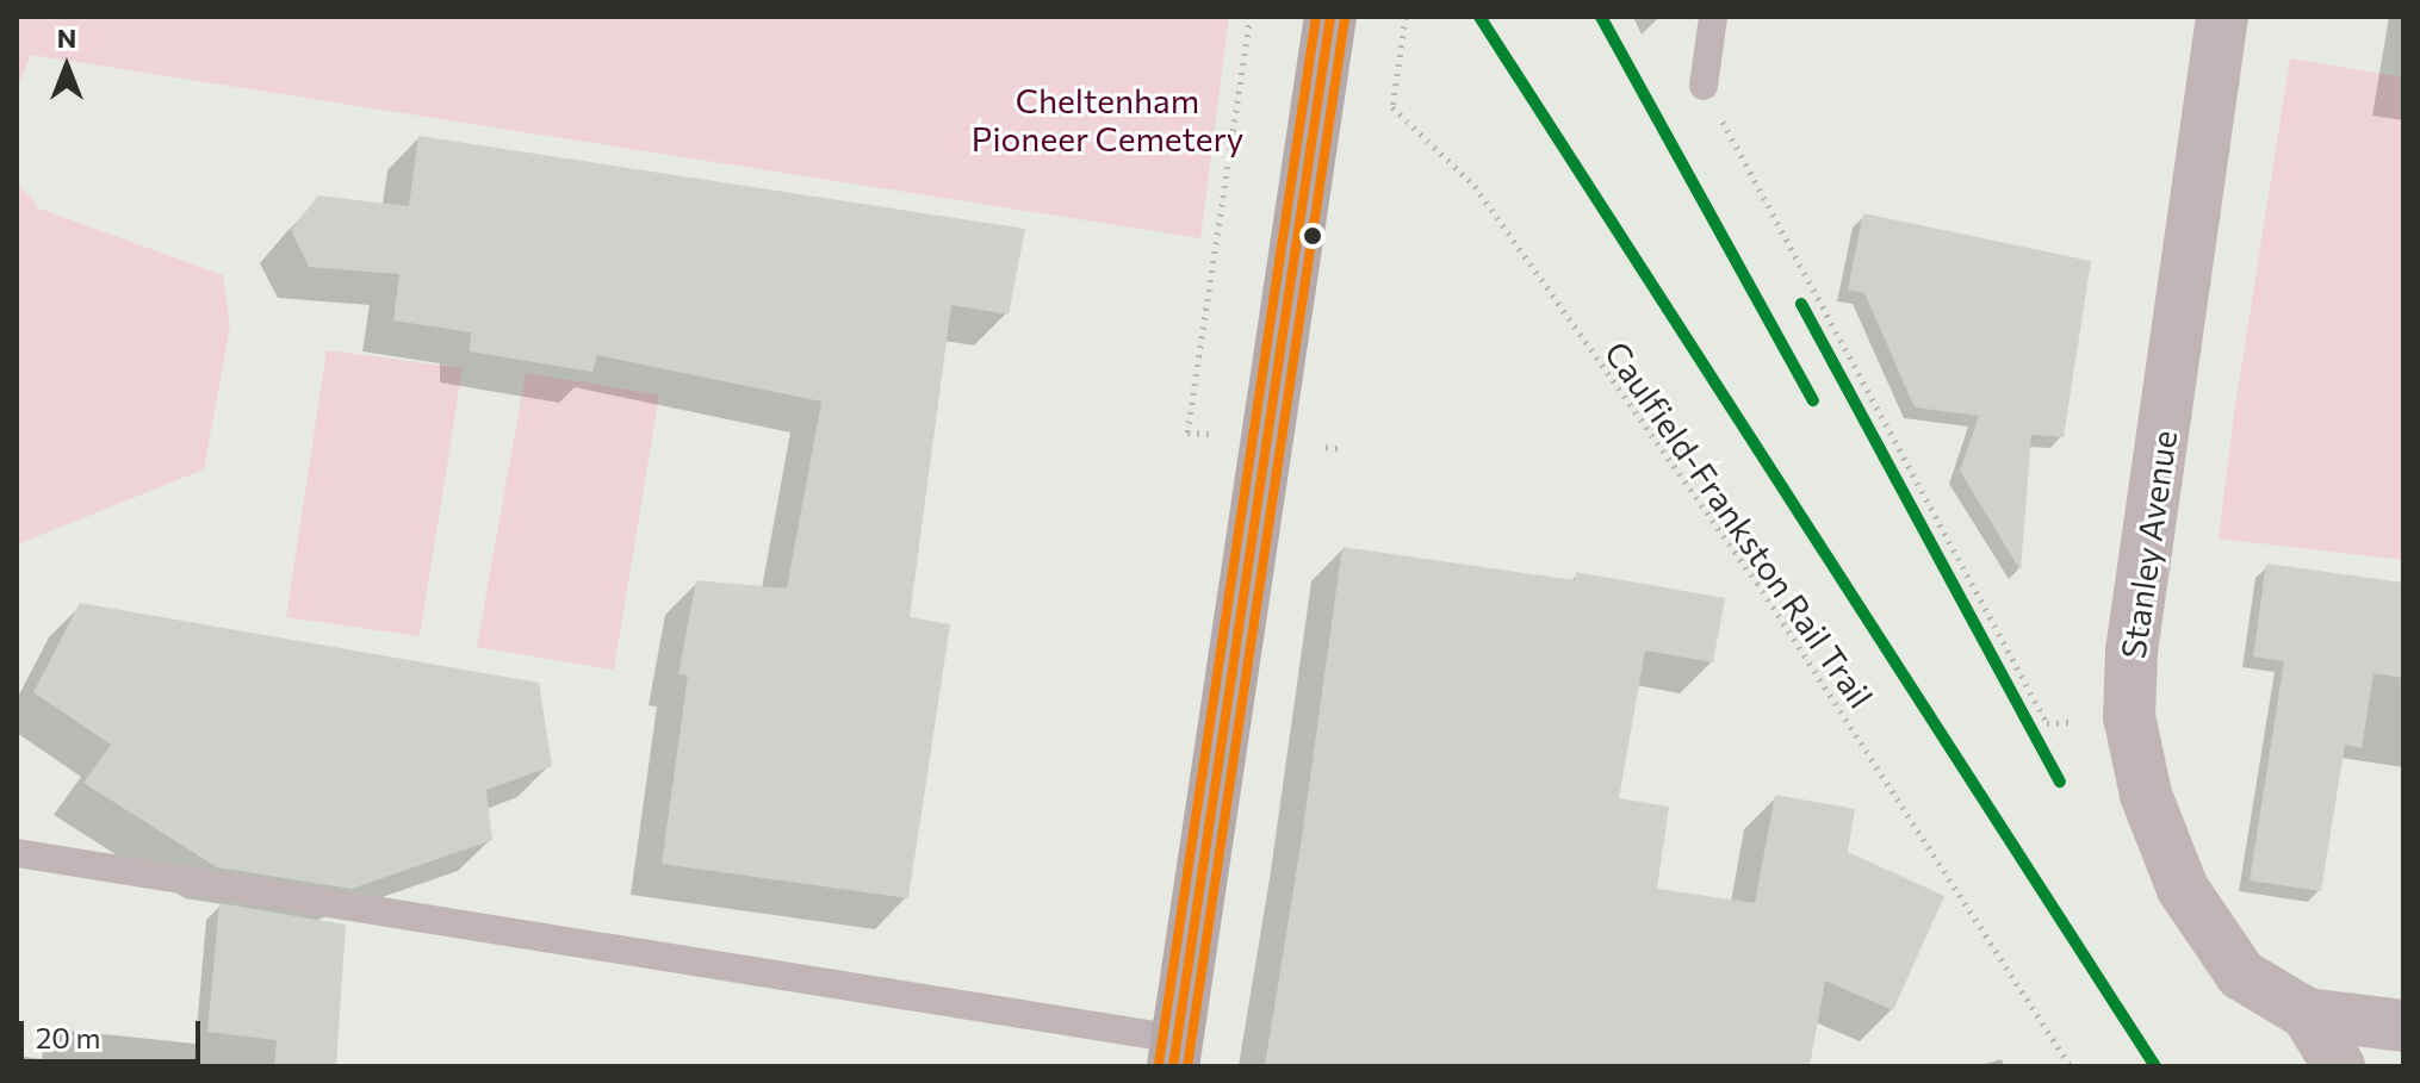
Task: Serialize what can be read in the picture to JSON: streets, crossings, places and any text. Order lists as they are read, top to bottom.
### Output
{
  "streets": {
    "street": ["Stanley Avenue"],
    "path": ["Caulfield-Frankston Rail Trail"]
  },
  "parks": ["Cheltenham Pioneer Cemetery"],
  "scale_bar": "20 m",
  "north": "top"
}
